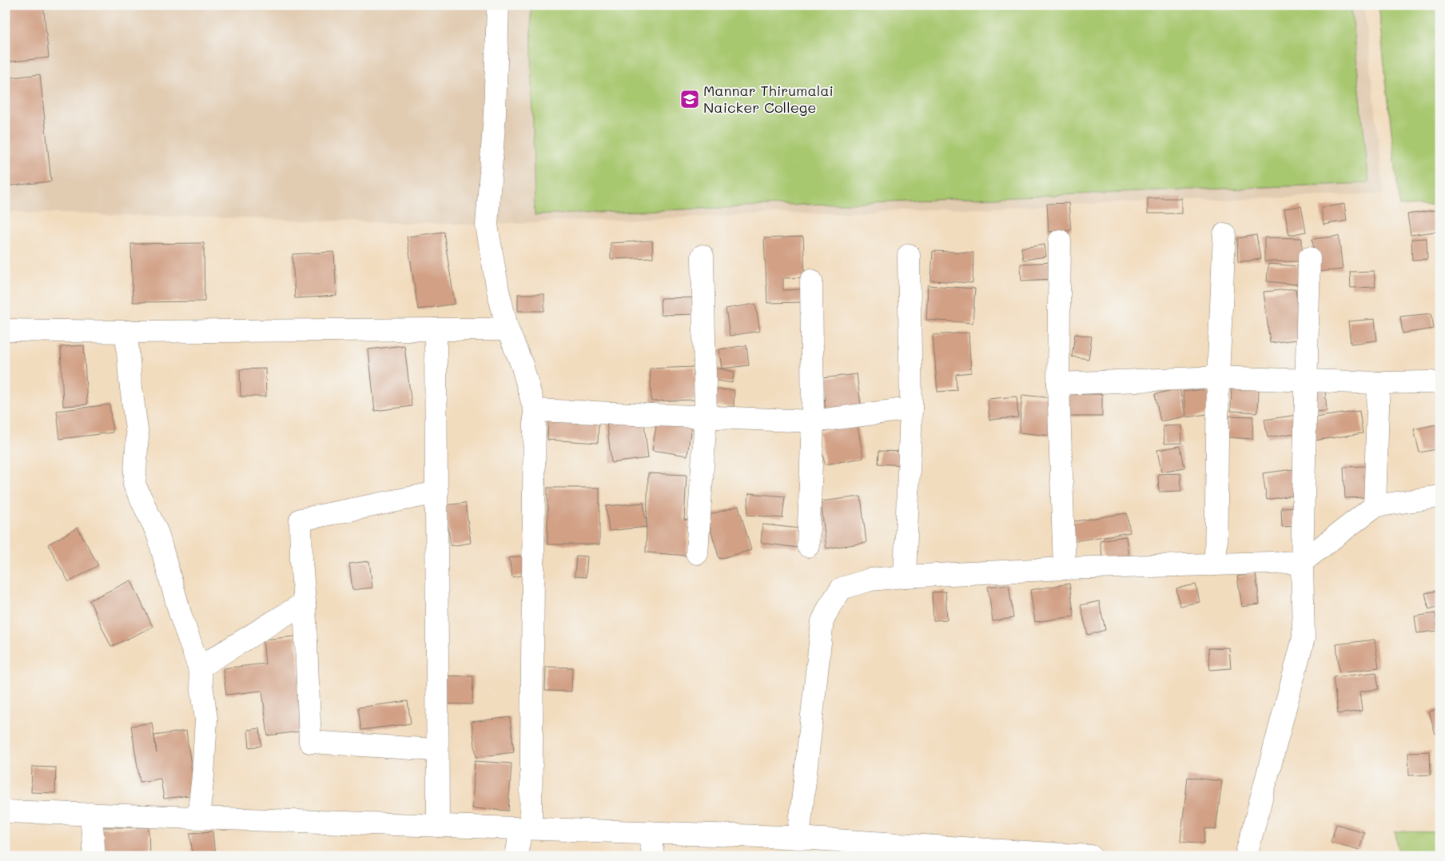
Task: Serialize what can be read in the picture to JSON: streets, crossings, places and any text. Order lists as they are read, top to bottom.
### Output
{
  "places": {
    "school or university": ["Mannar Thirumalai Naicker College"]
  }
}
